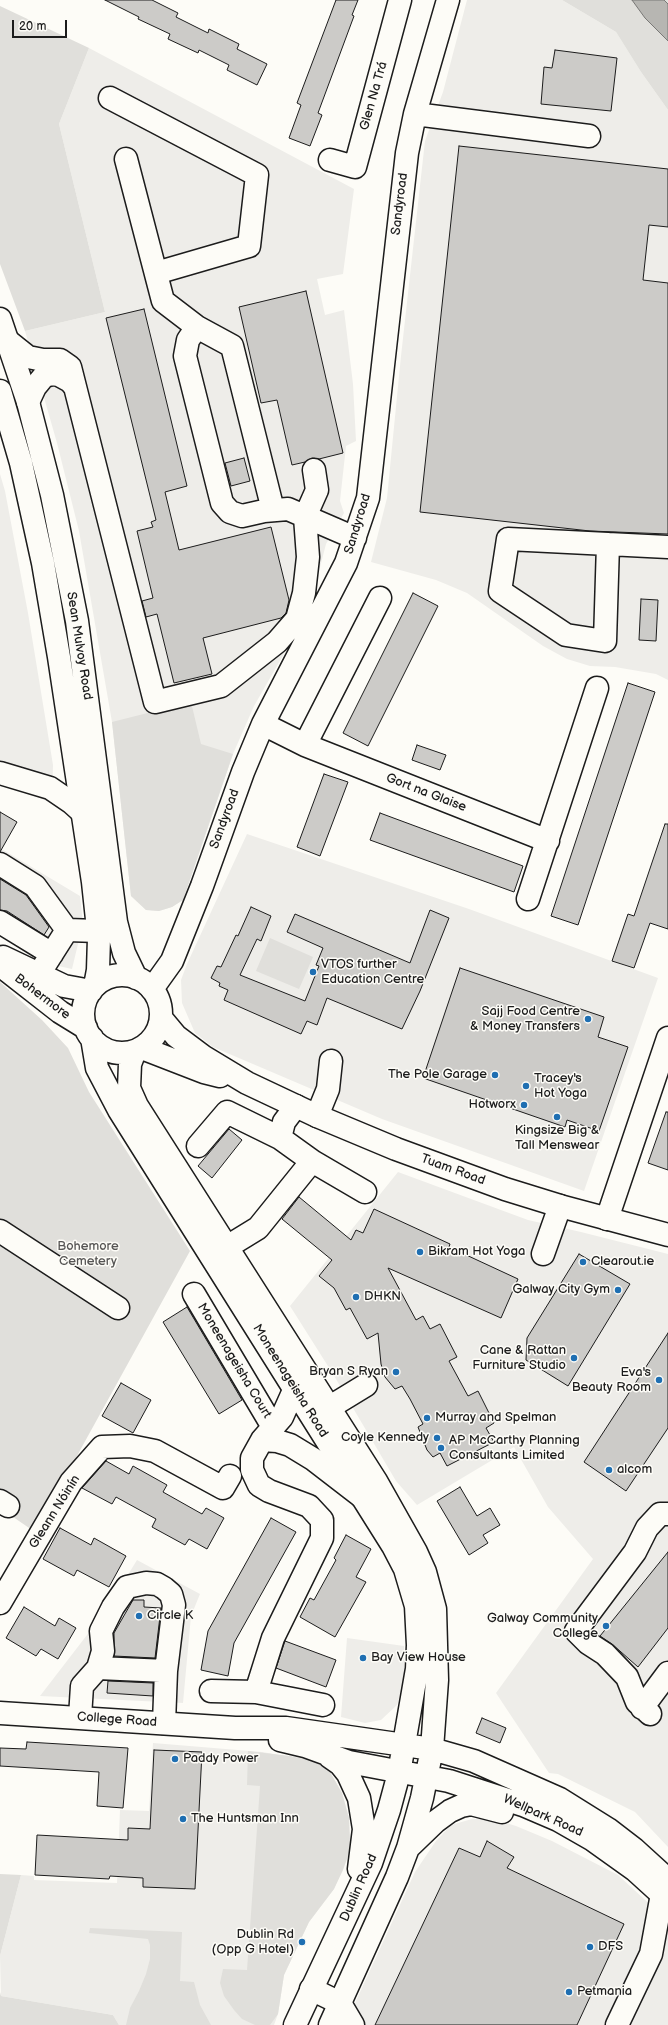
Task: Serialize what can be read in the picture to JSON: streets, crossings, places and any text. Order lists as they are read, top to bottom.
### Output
{
  "streets": {
    "main road": [
      "Glen Na Trá",
      "Sandyroad",
      "Sean Mulvoy Road",
      "Gort na Glaise",
      "Bohermore",
      "Tuam Road",
      "Moneenageisha Court",
      "Moneenageisha Road",
      "Gleann Nóinín",
      "College Road",
      "Wellpark Road",
      "Dublin Road"
    ]
  },
  "crossings": [
    ["Sandyroad", "Sean Mulvoy Road"],
    ["Sandyroad", "Gort na Glaise"],
    ["Sandyroad", "Bohermore"],
    ["Sandyroad", "Tuam Road"],
    ["Sandyroad", "Moneenageisha Road"],
    ["Sean Mulvoy Road", "Bohermore"],
    ["Sean Mulvoy Road", "Tuam Road"],
    ["Sean Mulvoy Road", "Moneenageisha Road"],
    ["Bohermore", "Tuam Road"],
    ["Bohermore", "Moneenageisha Road"],
    ["Tuam Road", "Moneenageisha Road"],
    ["Moneenageisha Court", "Moneenageisha Road"],
    ["Moneenageisha Road", "College Road"],
    ["Moneenageisha Road", "Wellpark Road"],
    ["Moneenageisha Road", "Dublin Road"],
    ["College Road", "Wellpark Road"],
    ["College Road", "Dublin Road"],
    ["Wellpark Road", "Dublin Road"]
  ],
  "parks": ["Bohemore Cemetery"],
  "places": [
    "VTOS further Education Centre",
    "Sajj Food Centre & Money Transfers",
    "The Pole Garage",
    "Tracey's Hot Yoga",
    "Hotworx",
    "Kingsize Big & Tall Menswear",
    "Bikram Hot Yoga",
    "Clearout.ie",
    "Galway City Gym",
    "DHKN",
    "Cane & Rattan Furniture Studio",
    "Bryan S Ryan",
    "Eva's Beauty Room",
    "Murray and Spelman",
    "Coyle Kennedy",
    "AP McCarthy Planning Consultants Limited",
    "alcom",
    "Circle K",
    "Galway Community College",
    "Bay View House",
    "Paddy Power",
    "The Huntsman Inn",
    "Dublin Rd (Opp G Hotel)",
    "DFS",
    "Petmania"
  ],
  "scale_bar": "20 m"
}
